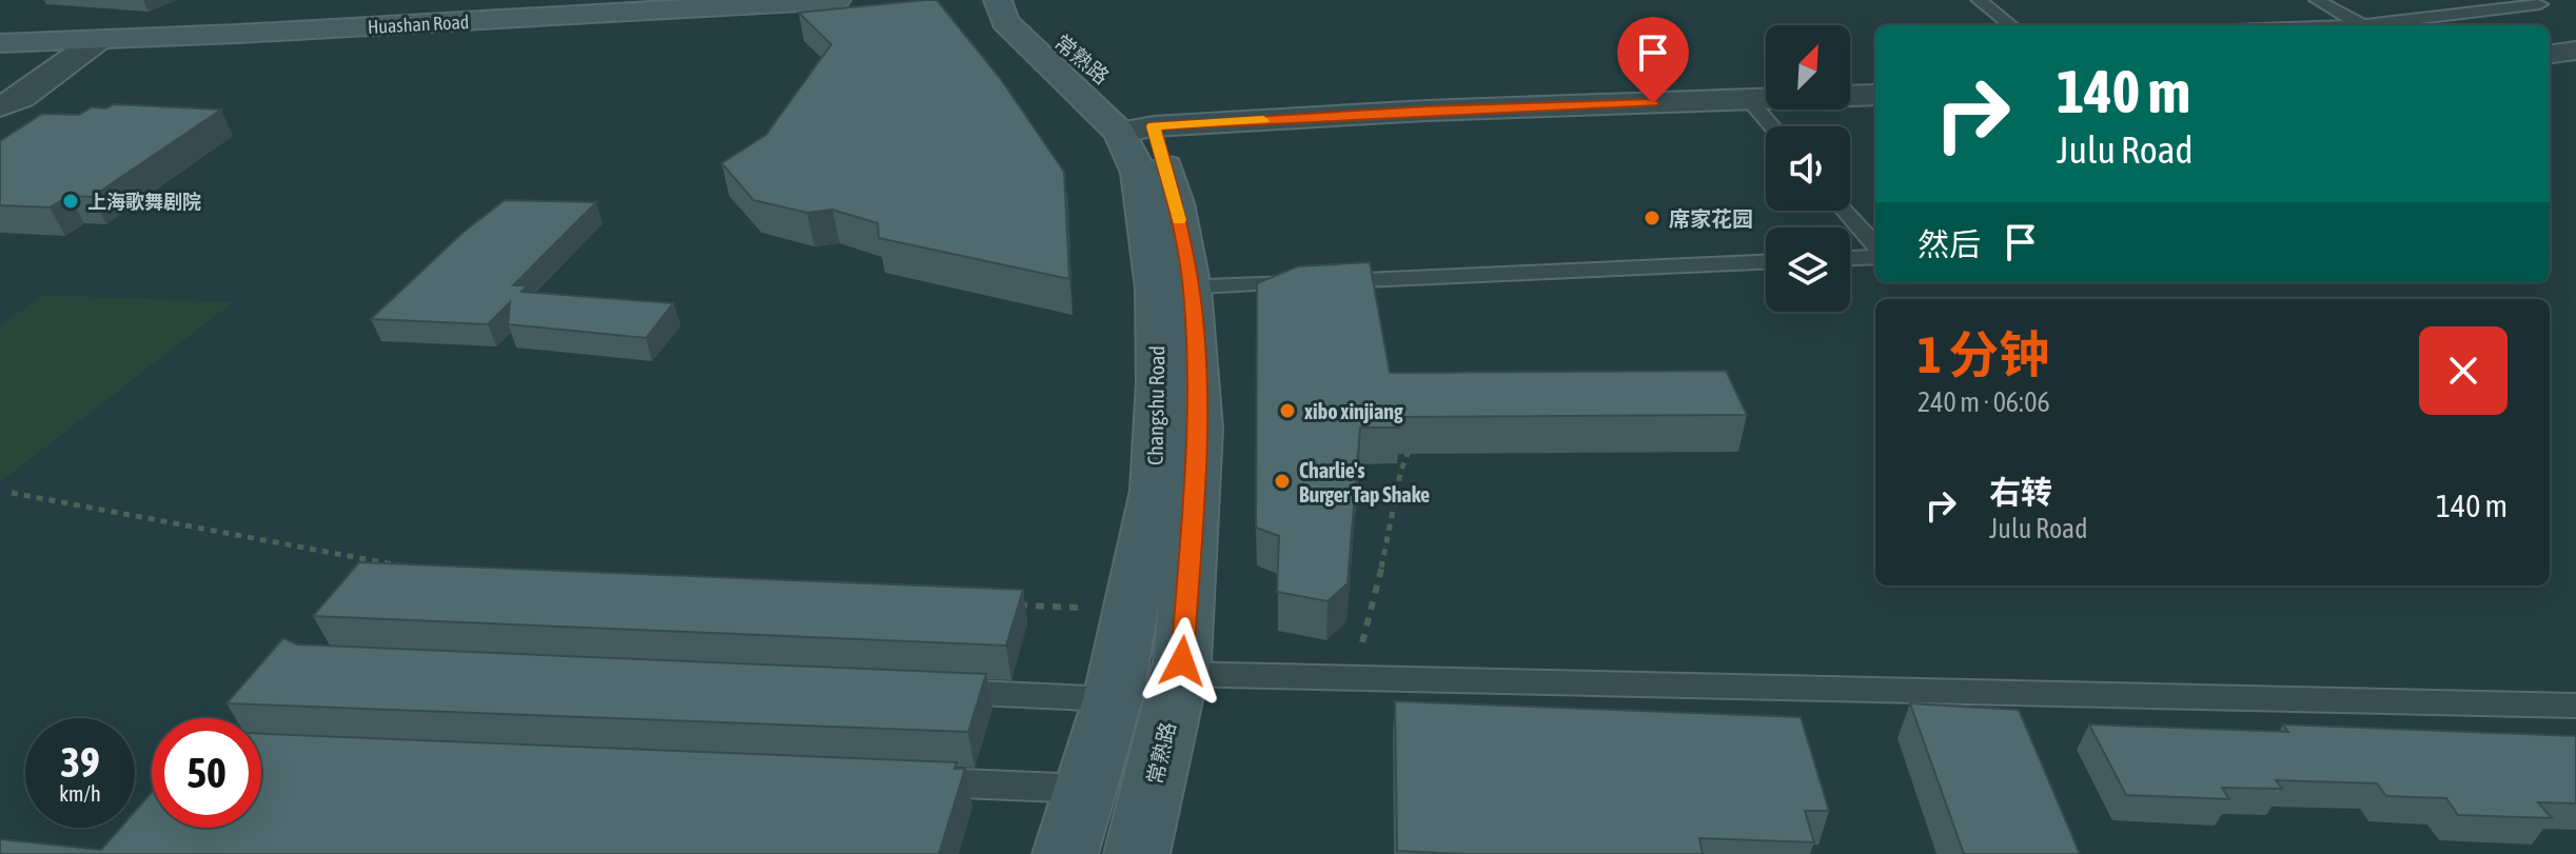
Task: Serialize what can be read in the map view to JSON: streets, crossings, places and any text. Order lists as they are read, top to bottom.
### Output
{
  "streets": {
    "main road": ["Huashan Road", "常熟路", "Changshu Road"]
  },
  "crossings": [
    ["常熟路", "Changshu Road"]
  ],
  "places": [
    "上海歌舞剧院",
    "席家花园",
    "xibo xinjiang",
    "Charlie's Burger Tap Shake"
  ],
  "north": "top right",
  "page": {
    "turn": ["140 m", "Julu Road"],
    "then": "然后",
    "heading": ["1 分钟", "240 m · 06:06"],
    "list": [
      {
        "name": "右转",
        "note": "Julu Road",
        "value": "140 m"
      }
    ],
    "speed": "39 km/h",
    "limit": "50"
  }
}
